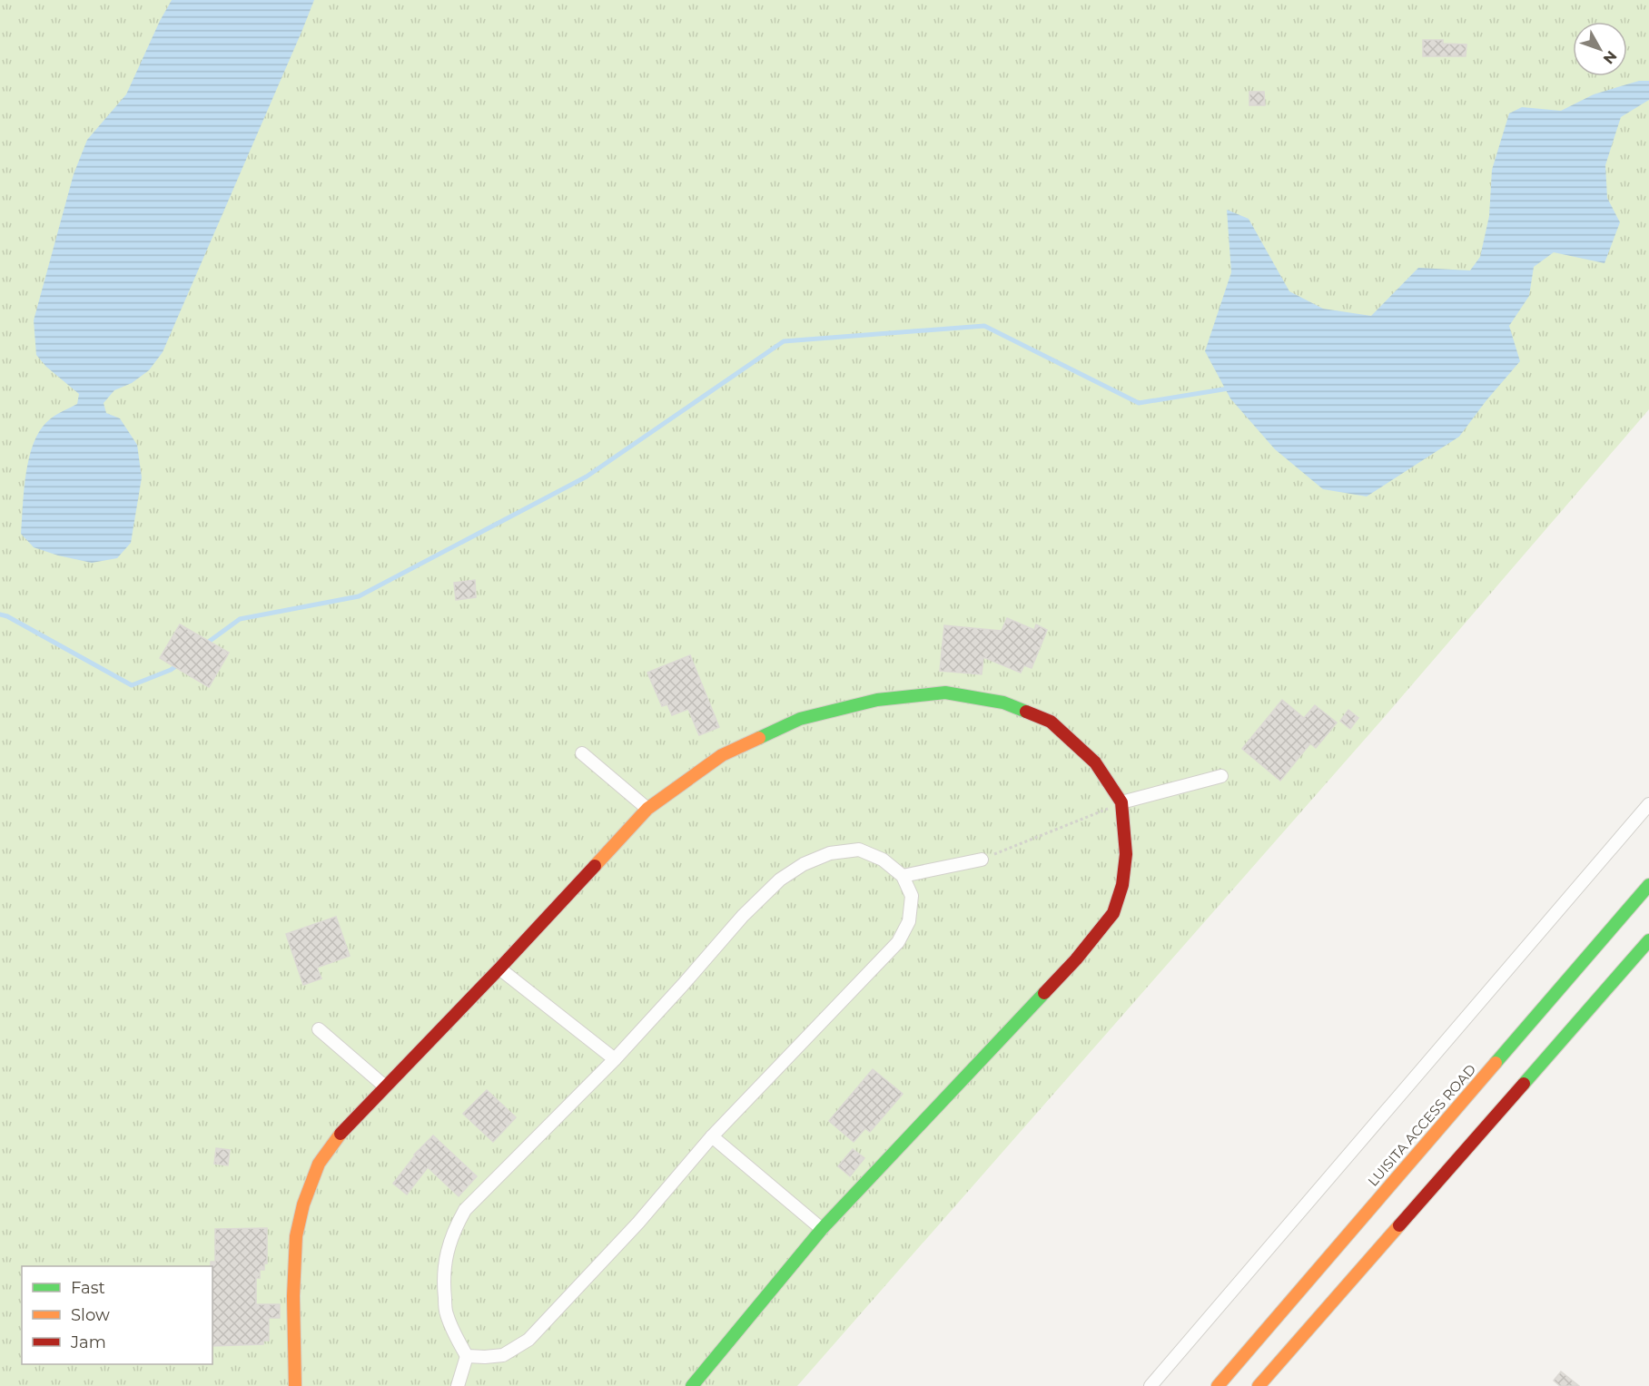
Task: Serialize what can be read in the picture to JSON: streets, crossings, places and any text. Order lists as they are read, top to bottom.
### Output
{
  "streets": {
    "street": ["LUISITA ACCESS ROAD"]
  },
  "legend": ["Fast", "Slow", "Jam"],
  "north": "bottom right"
}
